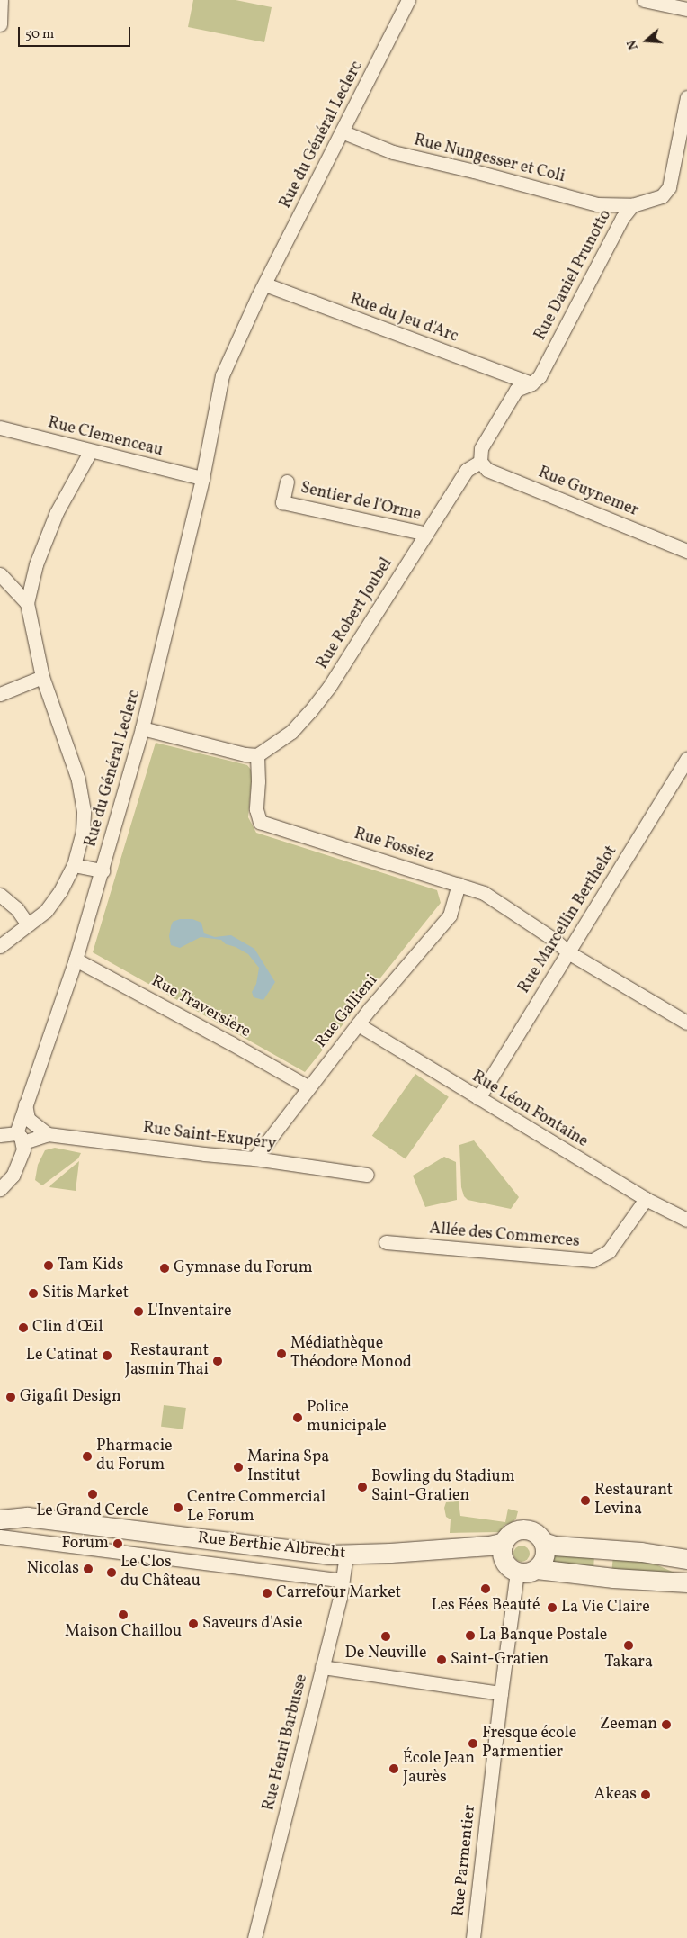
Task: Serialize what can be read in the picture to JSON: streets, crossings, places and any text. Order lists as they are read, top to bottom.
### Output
{
  "streets": {
    "street": [
      "Rue du Général Leclerc",
      "Rue Nungesser et Coli",
      "Rue Daniel Prunotto",
      "Rue du Jeu d'Arc",
      "Rue Clemenceau",
      "Rue Guynemer",
      "Sentier de l'Orme",
      "Rue Robert Joubel",
      "Rue Fossiez",
      "Rue Marcellin Berthelot",
      "Rue Traversière",
      "Rue Gallieni",
      "Rue Léon Fontaine",
      "Rue Saint-Exupéry",
      "Allée des Commerces",
      "Rue Berthie Albrecht",
      "Rue Henri Barbusse",
      "Rue Parmentier"
    ]
  },
  "crossings": [
    ["Rue du Général Leclerc", "Rue Nungesser et Coli"],
    ["Rue du Général Leclerc", "Rue du Jeu d'Arc"],
    ["Rue du Général Leclerc", "Rue Clemenceau"],
    ["Rue du Général Leclerc", "Rue Traversière"],
    ["Rue du Général Leclerc", "Rue Saint-Exupéry"],
    ["Rue Nungesser et Coli", "Rue Daniel Prunotto"],
    ["Rue Daniel Prunotto", "Rue du Jeu d'Arc"],
    ["Rue Guynemer", "Rue Robert Joubel"],
    ["Sentier de l'Orme", "Rue Robert Joubel"],
    ["Rue Robert Joubel", "Rue Fossiez"],
    ["Rue Fossiez", "Rue Marcellin Berthelot"],
    ["Rue Fossiez", "Rue Gallieni"],
    ["Rue Marcellin Berthelot", "Rue Léon Fontaine"],
    ["Rue Traversière", "Rue Gallieni"],
    ["Rue Gallieni", "Rue Léon Fontaine"],
    ["Rue Gallieni", "Rue Saint-Exupéry"],
    ["Rue Léon Fontaine", "Allée des Commerces"],
    ["Rue Berthie Albrecht", "Rue Henri Barbusse"],
    ["Rue Berthie Albrecht", "Rue Parmentier"]
  ],
  "places": [
    "Tam Kids",
    "Gymnase du Forum",
    "Sitis Market",
    "L'Inventaire",
    "Clin d'Œil",
    "Médiathèque Théodore Monod",
    "Le Catinat",
    "Restaurant Jasmin Thai",
    "Gigafit Design",
    "Police municipale",
    "Pharmacie du Forum",
    "Marina Spa Institut",
    "Bowling du Stadium Saint-Gratien",
    "Le Grand Cercle",
    "Restaurant Levina",
    "Centre Commercial Le Forum",
    "Forum",
    "Nicolas",
    "Le Clos du Château",
    "Les Fées Beauté",
    "Carrefour Market",
    "La Vie Claire",
    "Maison Chaillou",
    "Saveurs d'Asie",
    "La Banque Postale",
    "De Neuville",
    "Takara",
    "Saint-Gratien",
    "Zeeman",
    "Fresque école Parmentier",
    "École Jean Jaurès",
    "Akeas"
  ],
  "scale_bar": "50 m",
  "north": "left"
}
